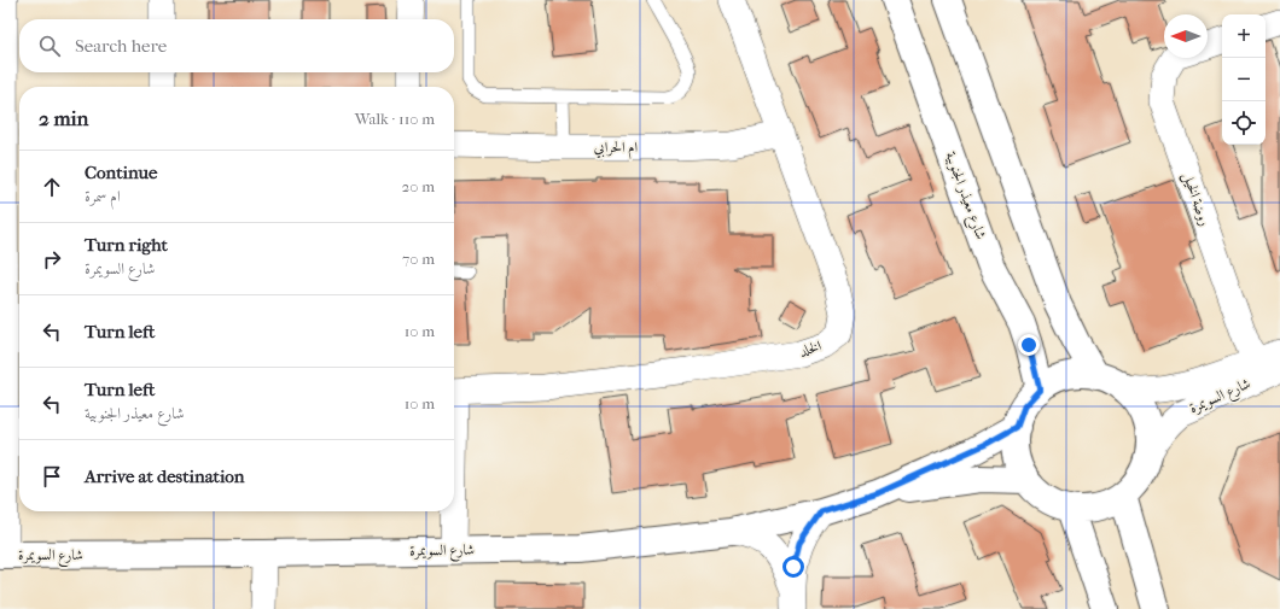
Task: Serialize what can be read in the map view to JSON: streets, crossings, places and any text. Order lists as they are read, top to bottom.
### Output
{
  "streets": {
    "street": [
      "ام الحرابي",
      "شارع معيذر الجنوبية",
      "روضة الخيل",
      "الخلد",
      "شارع السويمرة"
    ]
  },
  "crossings": [
    ["ام الحرابي", "الخلد"],
    ["شارع معيذر الجنوبية", "شارع السويمرة"],
    ["روضة الخيل", "شارع السويمرة"],
    ["الخلد", "شارع السويمرة"]
  ],
  "north": "left",
  "page": {
    "map_buttons": ["+", "−"],
    "search": "Search here",
    "heading": ["2 min", "Walk · 110 m"],
    "list": [
      ["Continue", "ام سمرة", "20 m"],
      ["Turn right", "شارع السويمرة", "70 m"],
      ["Turn left", "10 m"],
      ["Turn left", "شارع معيذر الجنوبية", "10 m"],
      "Arrive at destination"
    ]
  }
}
